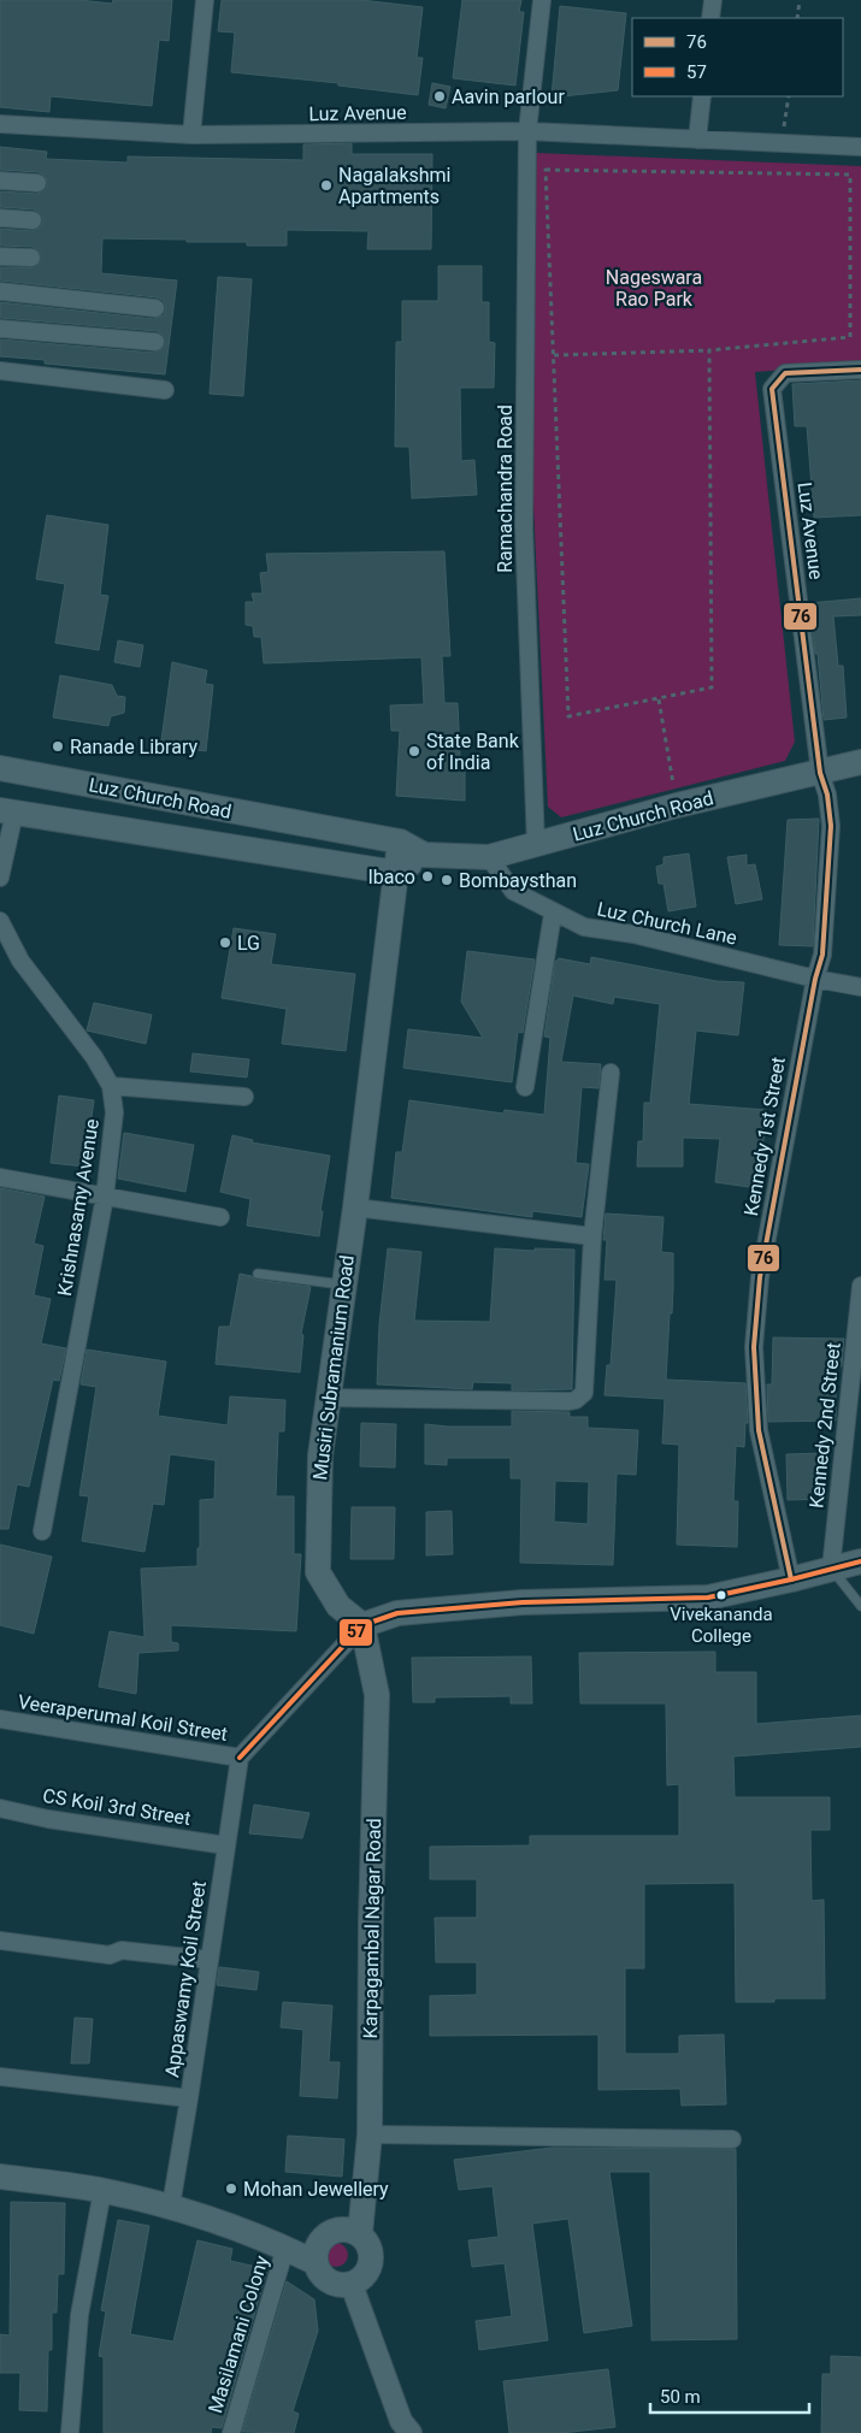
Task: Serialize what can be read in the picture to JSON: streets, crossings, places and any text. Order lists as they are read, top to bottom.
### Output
{
  "streets": {
    "main road": ["Luz Church Road", "Musiri Subramanium Road", "Karpagambal Nagar Road"],
    "street": [
      "Luz Avenue",
      "Ramachandra Road",
      "Luz Church Lane",
      "Kennedy 1st Street",
      "Krishnasamy Avenue",
      "Kennedy 2nd Street",
      "Veeraperumal Koil Street",
      "CS Koil 3rd Street",
      "Appaswamy Koil Street",
      "Masilamani Colony"
    ]
  },
  "crossings": [
    ["Luz Avenue", "Ramachandra Road"],
    ["Luz Avenue", "Luz Church Road"],
    ["Luz Avenue", "Kennedy 1st Street"],
    ["Ramachandra Road", "Luz Church Road"],
    ["Luz Church Road", "Luz Church Lane"],
    ["Luz Church Road", "Kennedy 1st Street"],
    ["Luz Church Road", "Musiri Subramanium Road"],
    ["Luz Church Lane", "Kennedy 1st Street"],
    ["Musiri Subramanium Road", "Veeraperumal Koil Street"],
    ["Musiri Subramanium Road", "Karpagambal Nagar Road"],
    ["Veeraperumal Koil Street", "Karpagambal Nagar Road"],
    ["Veeraperumal Koil Street", "Appaswamy Koil Street"],
    ["CS Koil 3rd Street", "Appaswamy Koil Street"]
  ],
  "parks": ["Nageswara Rao Park"],
  "places": [
    "Aavin parlour",
    "Nagalakshmi Apartments",
    "Ranade Library",
    "State Bank of India",
    "Ibaco",
    "Bombaysthan",
    "LG",
    "Vivekananda College",
    "Mohan Jewellery"
  ],
  "lines": ["transit line 76", "transit line 57"],
  "legend": ["76", "57"],
  "scale_bar": "50 m"
}
